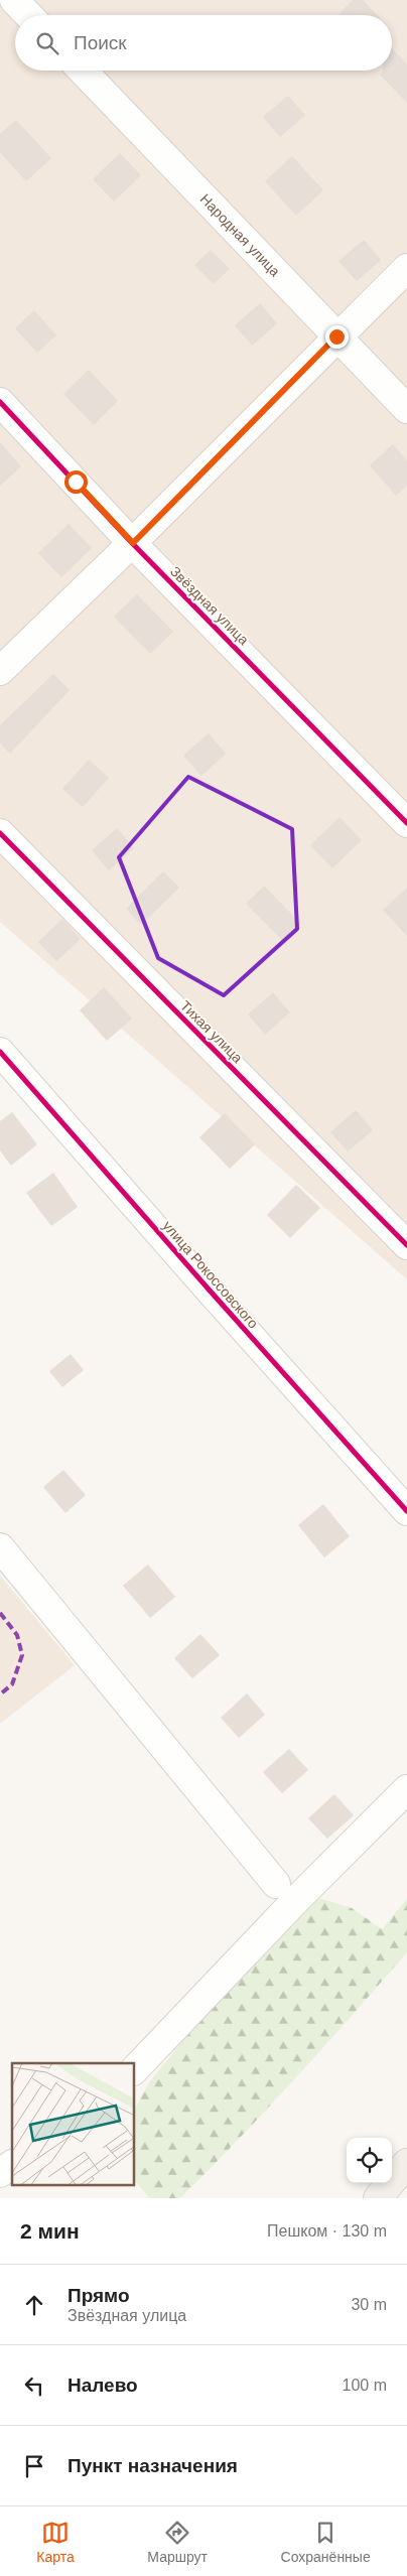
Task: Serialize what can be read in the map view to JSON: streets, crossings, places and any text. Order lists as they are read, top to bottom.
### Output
{
  "streets": {
    "street": [
      "Народная улица",
      "Звёздная улица",
      "Тихая улица",
      "улица Рокоссовского"
    ]
  },
  "page": {
    "search": "Поиск",
    "heading": ["2 мин", "Пешком · 130 m"],
    "list": [
      ["Прямо", "Звёздная улица", "30 m"],
      ["Налево", "100 m"],
      "Пункт назначения"
    ],
    "nav": ["Карта", "Маршрут", "Сохранённые"]
  }
}
